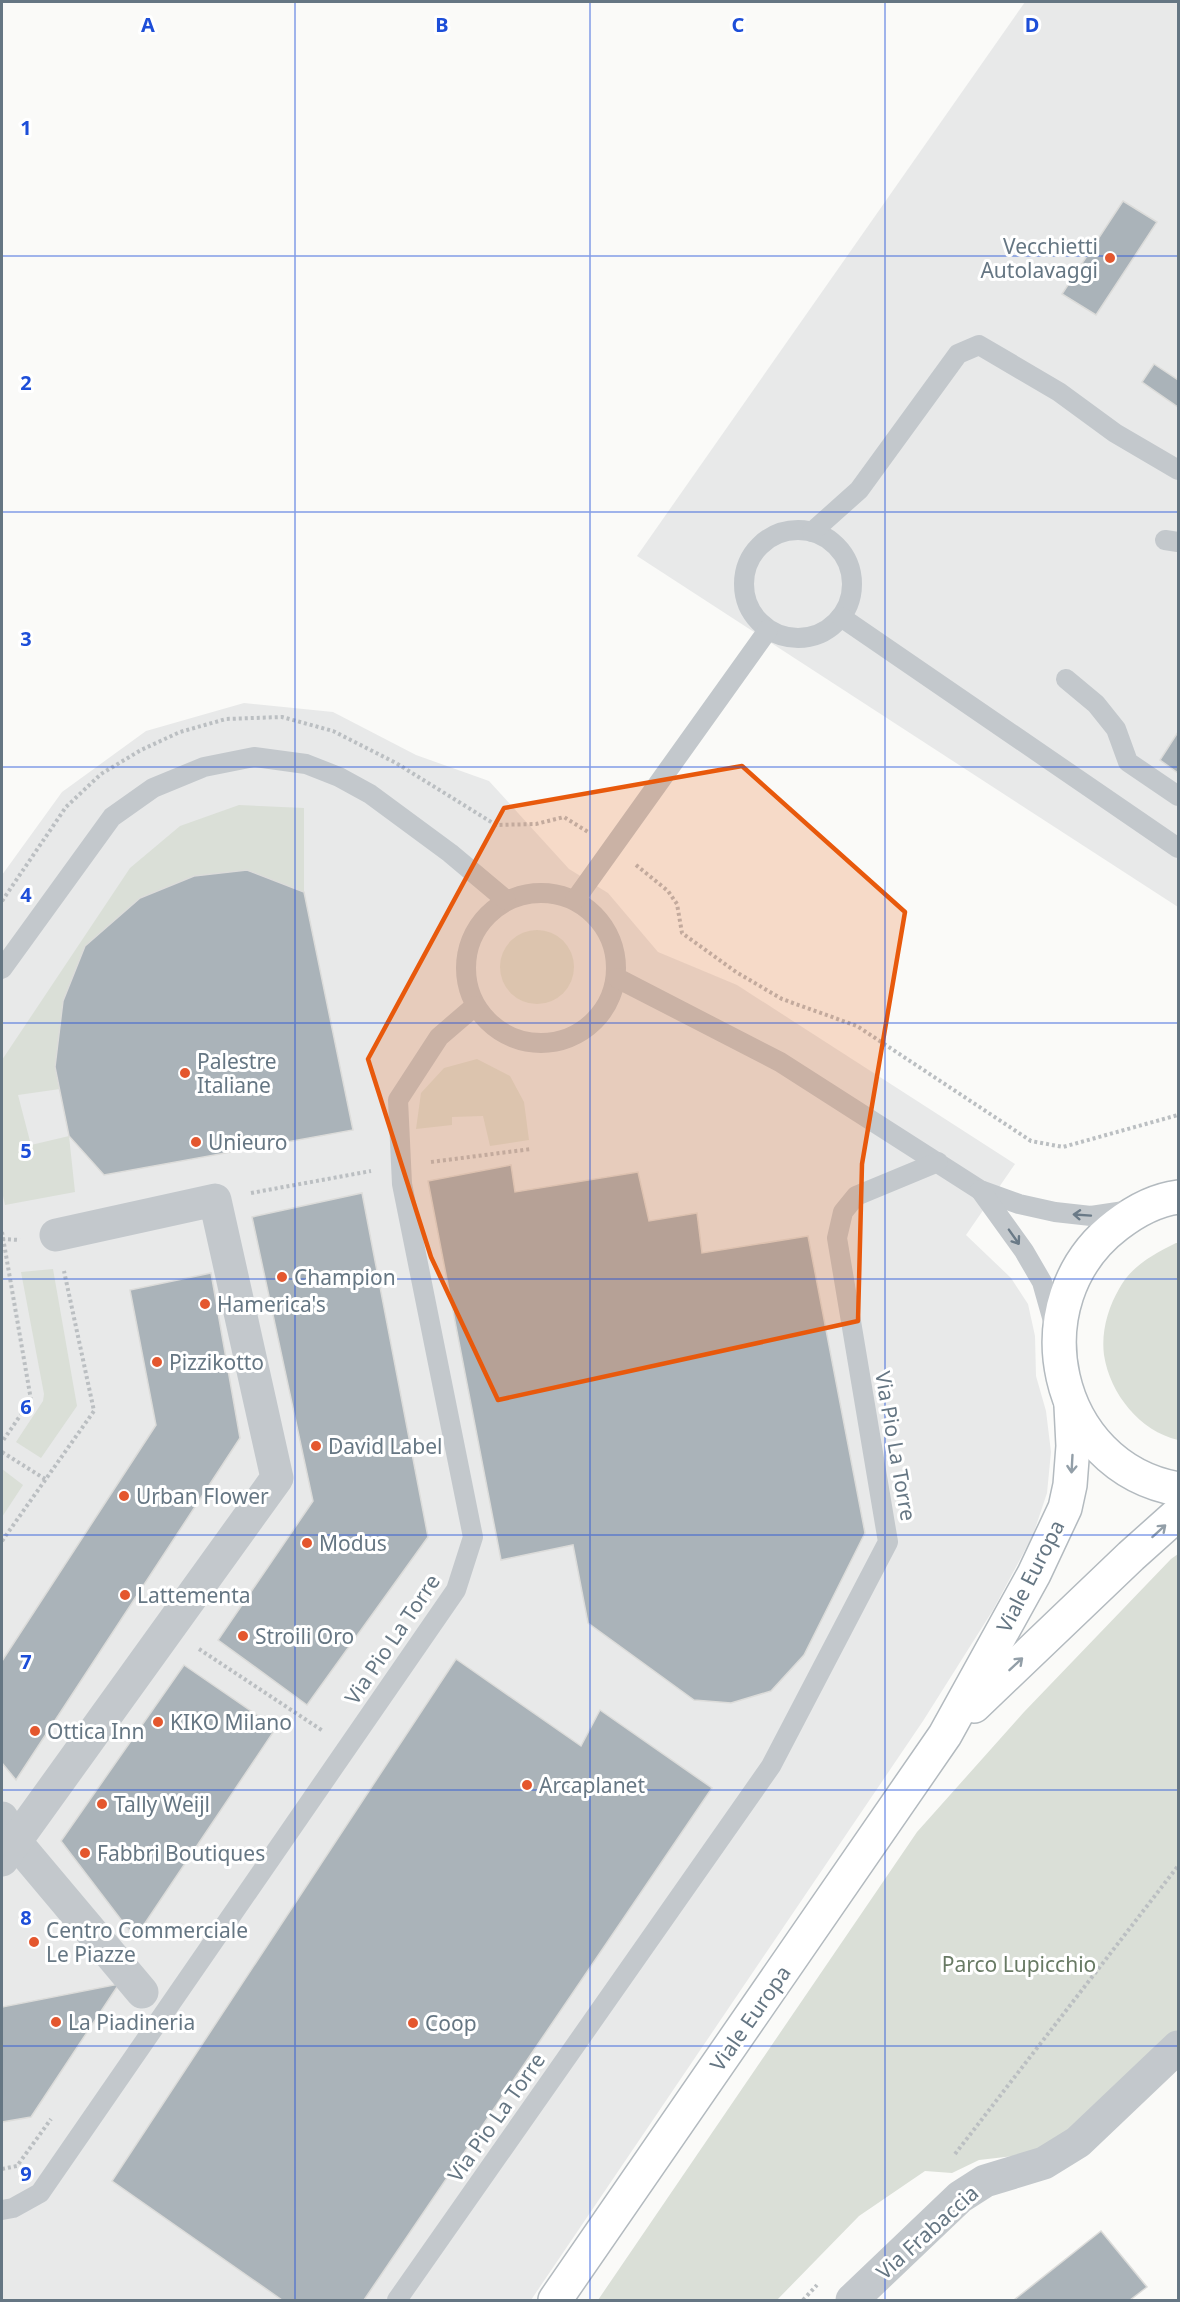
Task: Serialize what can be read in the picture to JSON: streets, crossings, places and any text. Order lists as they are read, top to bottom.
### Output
{
  "streets": {
    "street": ["Viale Europa", "Via Frabaccia"],
    "lane": ["Via Pio La Torre"]
  },
  "parks": ["Parco Lupicchio"],
  "places": [
    "Vecchietti Autolavaggi",
    "Palestre Italiane",
    "Unieuro",
    "Champion",
    "Hamerica's",
    "Pizzikotto",
    "David Label",
    "Urban Flower",
    "Modus",
    "Lattementa",
    "Stroili Oro",
    "KIKO Milano",
    "Ottica Inn",
    "Arcaplanet",
    "Tally Weijl",
    "Fabbri Boutiques",
    "Centro Commerciale Le Piazze",
    "La Piadineria",
    "Coop"
  ],
  "grid": {
    "columns": [
      "A",
      "B",
      "C",
      "D"
    ],
    "rows": [
      "1",
      "2",
      "3",
      "4",
      "5",
      "6",
      "7",
      "8",
      "9"
    ]
  }
}
